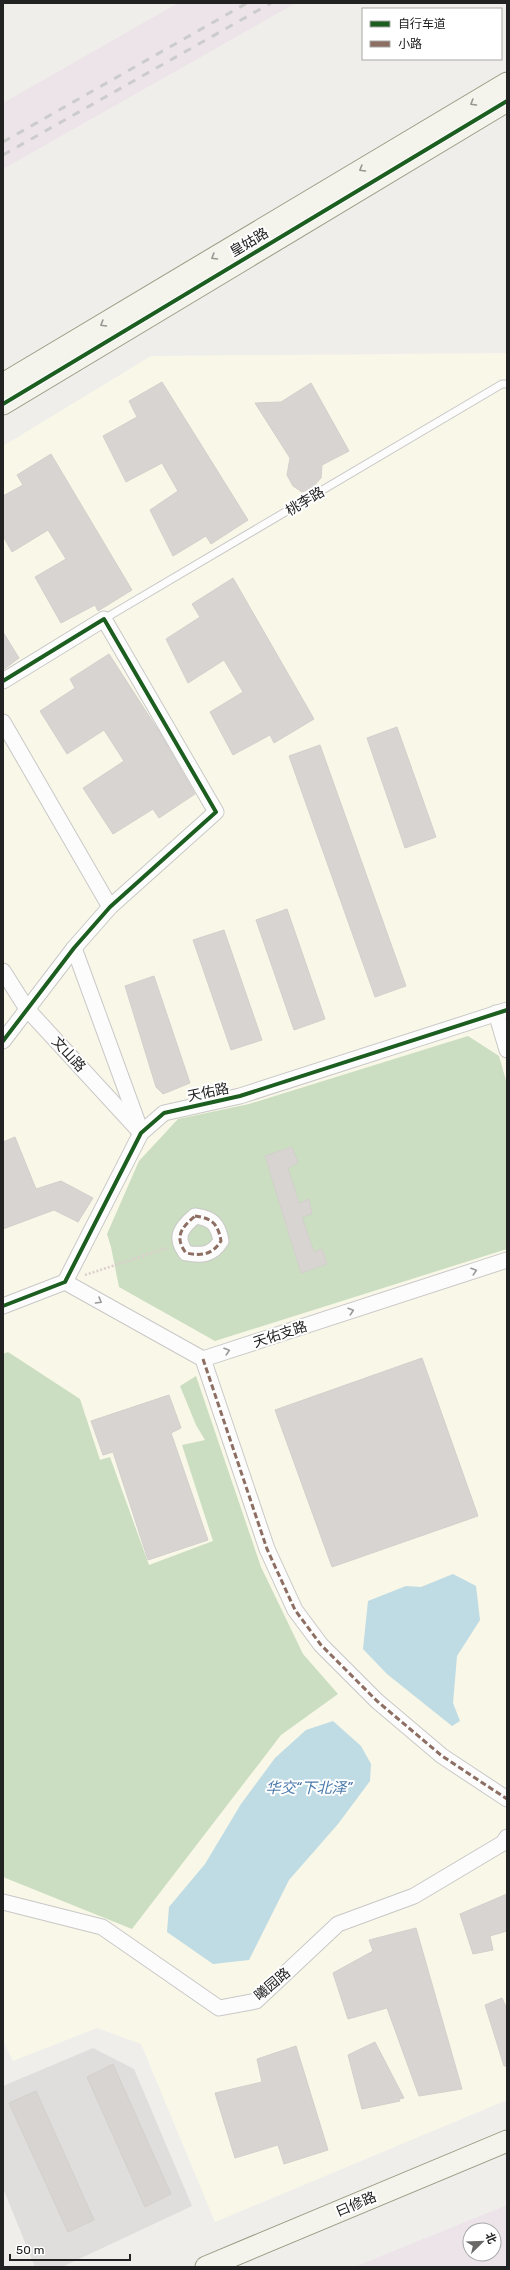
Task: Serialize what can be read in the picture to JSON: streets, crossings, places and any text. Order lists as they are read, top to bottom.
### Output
{
  "streets": {
    "street": [
      "皇姑路",
      "文山路",
      "天佑路",
      "天佑支路",
      "曦园路",
      "曰修路"
    ],
    "lane": ["桃李路"]
  },
  "crossings": [
    ["文山路", "天佑路"]
  ],
  "one_way": ["天佑支路"],
  "water": ["华交“下北泽”"],
  "legend": ["自行车道", "小路"],
  "scale_bar": "50 m",
  "north": "top right"
}
